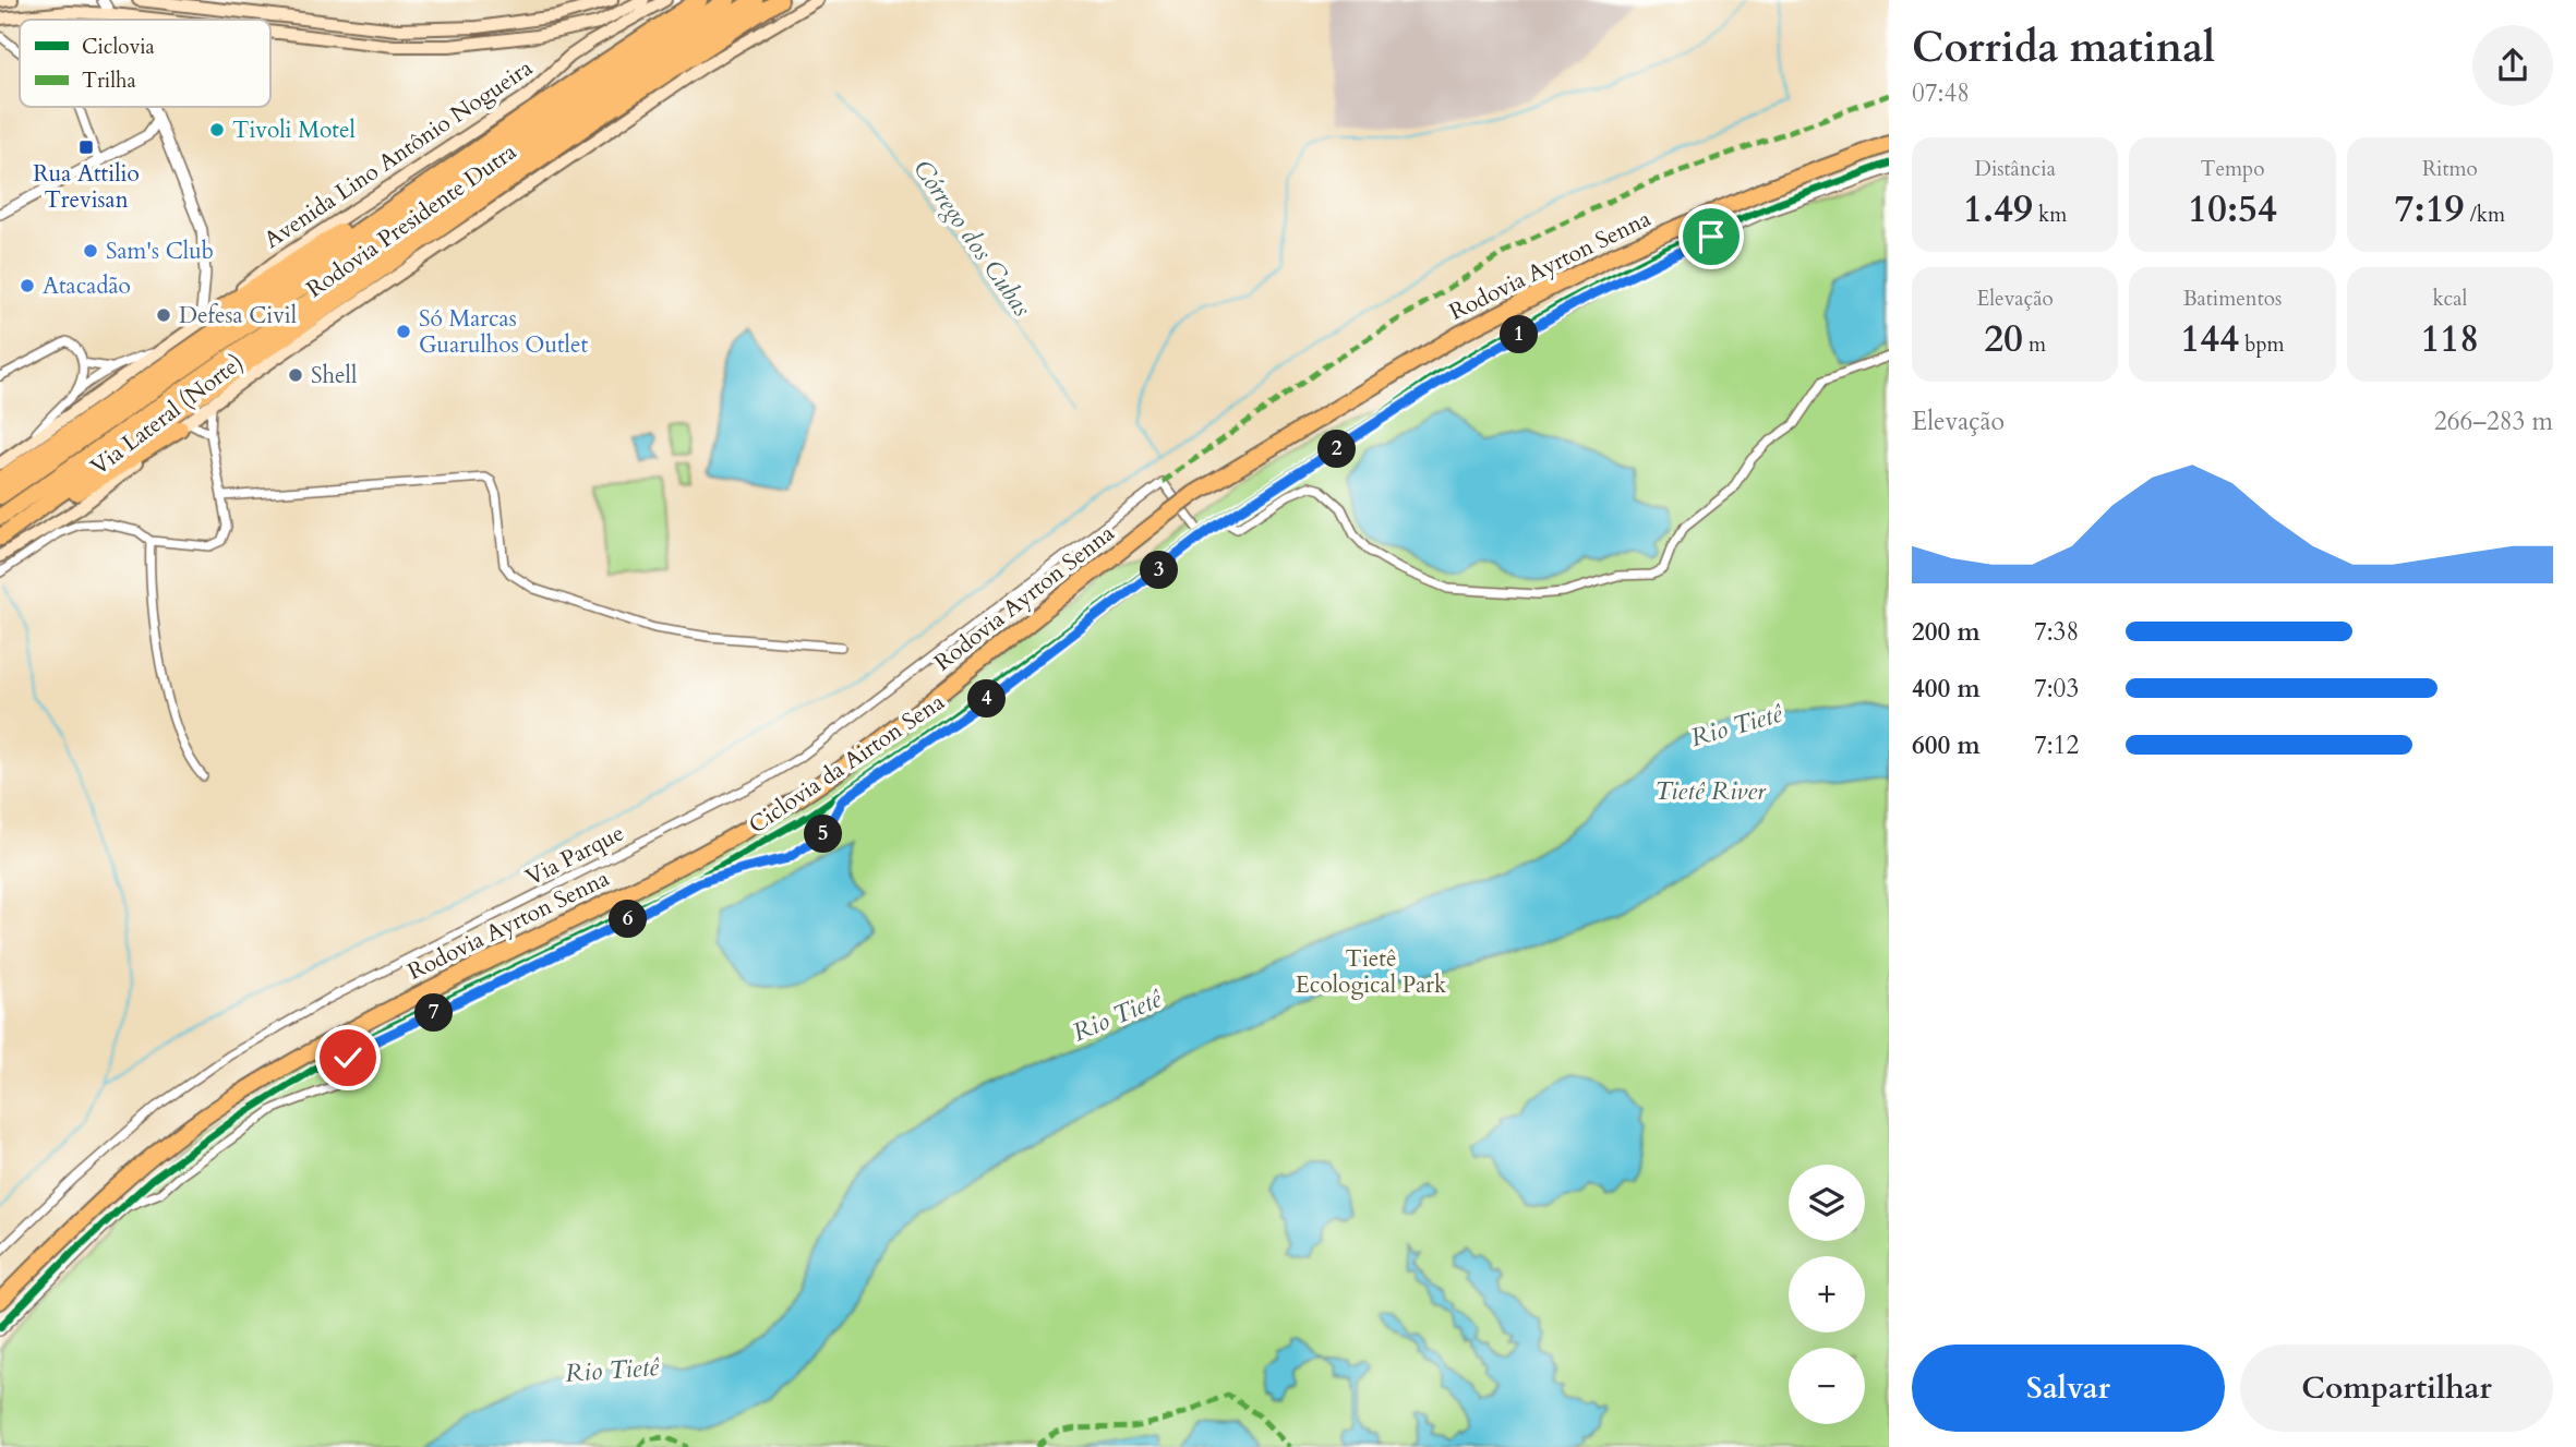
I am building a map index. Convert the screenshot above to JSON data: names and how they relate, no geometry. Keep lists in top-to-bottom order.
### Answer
{
  "streets": {
    "highway": ["Rodovia Presidente Dutra", "Rodovia Ayrton Senna"],
    "main road": ["Avenida Lino Antônio Nogueira", "Via Lateral (Norte)"],
    "street": ["Via Parque"],
    "cycle path": ["Ciclovia da Airton Sena"]
  },
  "water": ["Córrego dos Cubas", "Rio Tietê", "Tietê River"],
  "parks": ["Tietê Ecological Park"],
  "places": {
    "other": [
      "Tivoli Motel",
      "Sam's Club",
      "Atacadão",
      "Defesa Civil",
      "Só Marcas Guarulhos Outlet",
      "Shell"
    ],
    "transit": ["Rua Attilio Trevisan"]
  },
  "legend": ["Ciclovia", "Trilha"],
  "page": {
    "heading": ["Corrida matinal", "07:48"],
    "stats": [
      ["Distância", "1.49 km"],
      ["Tempo", "10:54"],
      ["Ritmo", "7:19 /km"],
      ["Elevação", "20 m"],
      ["Batimentos", "144 bpm"],
      ["kcal", "118"]
    ],
    "pins": [
      "1",
      "2",
      "3",
      "4",
      "5",
      "6",
      "7"
    ],
    "chart": ["Elevação", "266–283 m"],
    "list": [
      {
        "name": "200 m",
        "note": "7:38"
      },
      {
        "name": "400 m",
        "note": "7:03"
      },
      {
        "name": "600 m",
        "note": "7:12"
      }
    ],
    "map_buttons": ["+", "−"],
    "buttons": ["Salvar", "Compartilhar"]
  }
}
